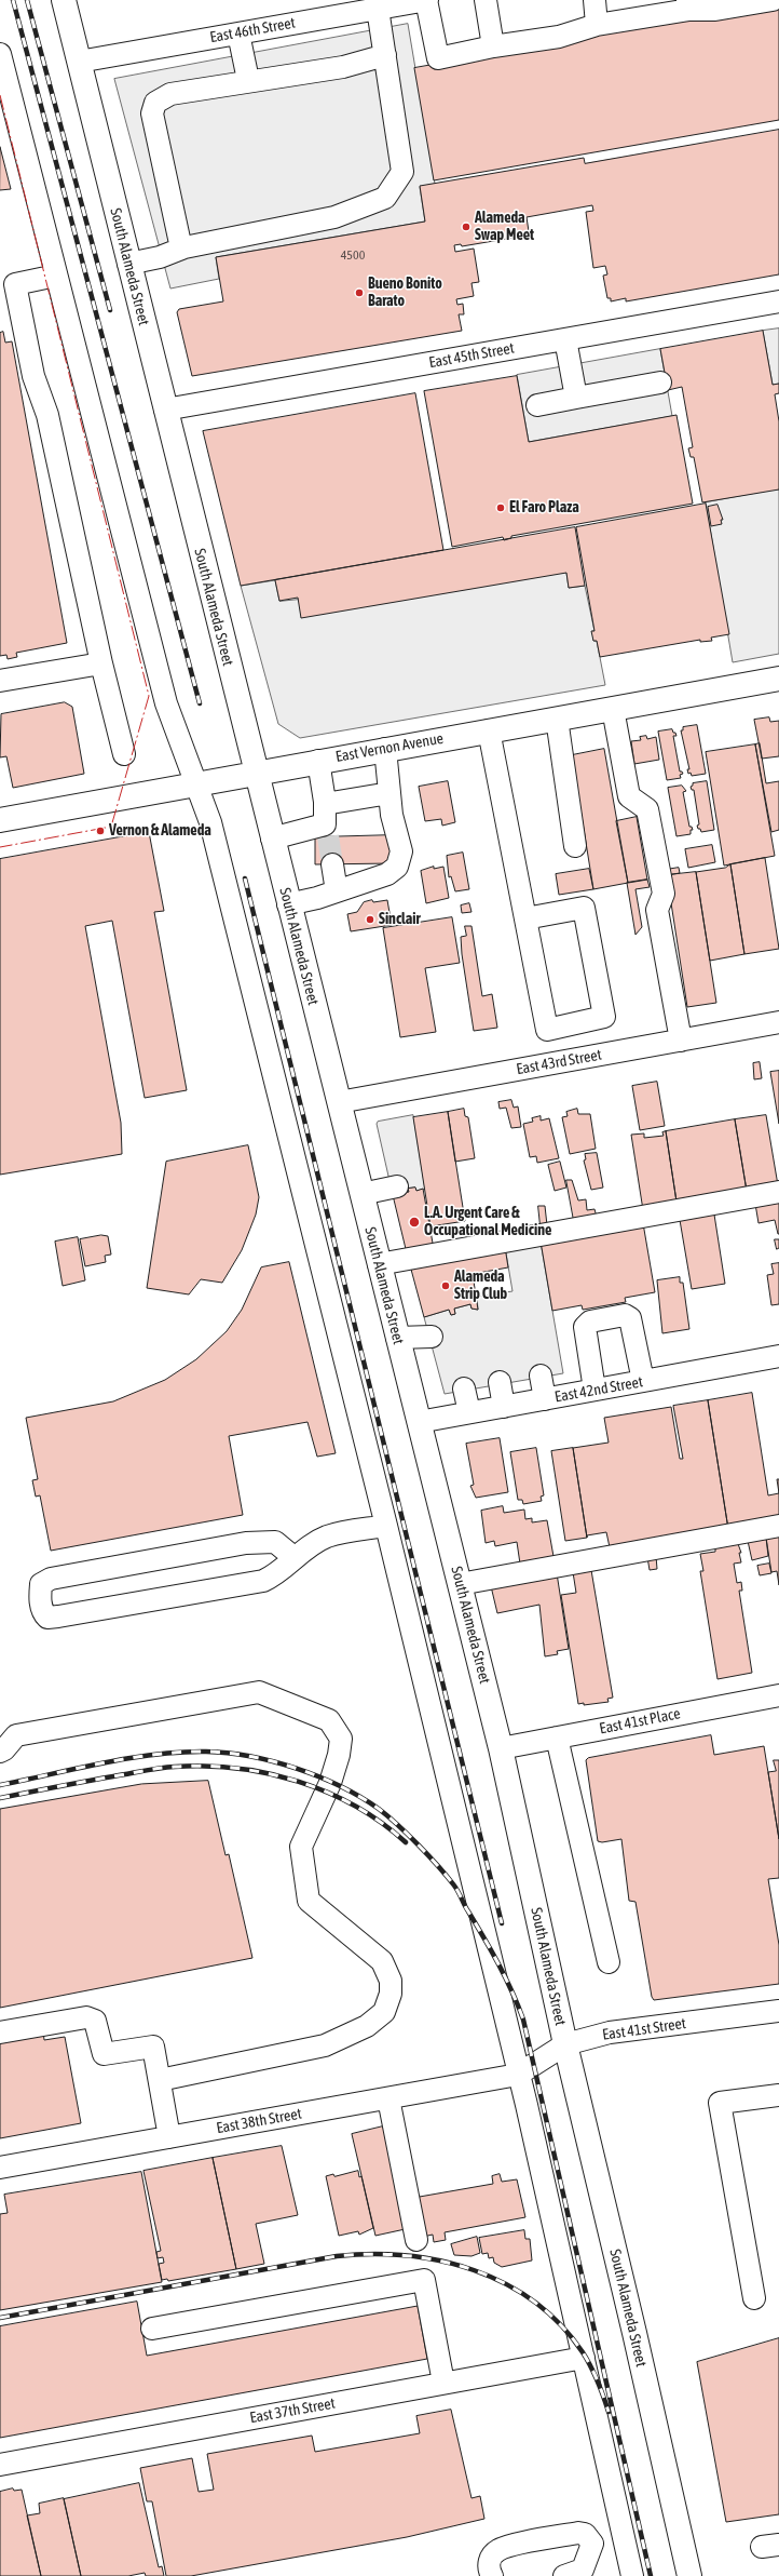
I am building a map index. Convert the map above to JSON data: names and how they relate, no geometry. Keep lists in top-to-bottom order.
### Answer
{
  "streets": {
    "main road": ["South Alameda Street", "East Vernon Avenue"],
    "street": [
      "East 46th Street",
      "East 45th Street",
      "East 43rd Street",
      "East 42nd Street",
      "East 41st Place",
      "East 41st Street",
      "East 38th Street",
      "East 37th Street"
    ]
  },
  "crossings": [
    ["East 46th Street", "South Alameda Street"],
    ["South Alameda Street", "East 45th Street"],
    ["South Alameda Street", "East Vernon Avenue"],
    ["South Alameda Street", "East 43rd Street"],
    ["South Alameda Street", "East 42nd Street"],
    ["South Alameda Street", "East 41st Place"],
    ["South Alameda Street", "East 41st Street"],
    ["East 41st Street", "East 38th Street"]
  ],
  "places": [
    "Alameda Swap Meet",
    "Bueno Bonito Barato",
    "El Faro Plaza",
    "Vernon & Alameda",
    "Sinclair",
    "L.A. Urgent Care & Occupational Medicine",
    "Alameda Strip Club"
  ],
  "house_numbers": ["4500"]
}
